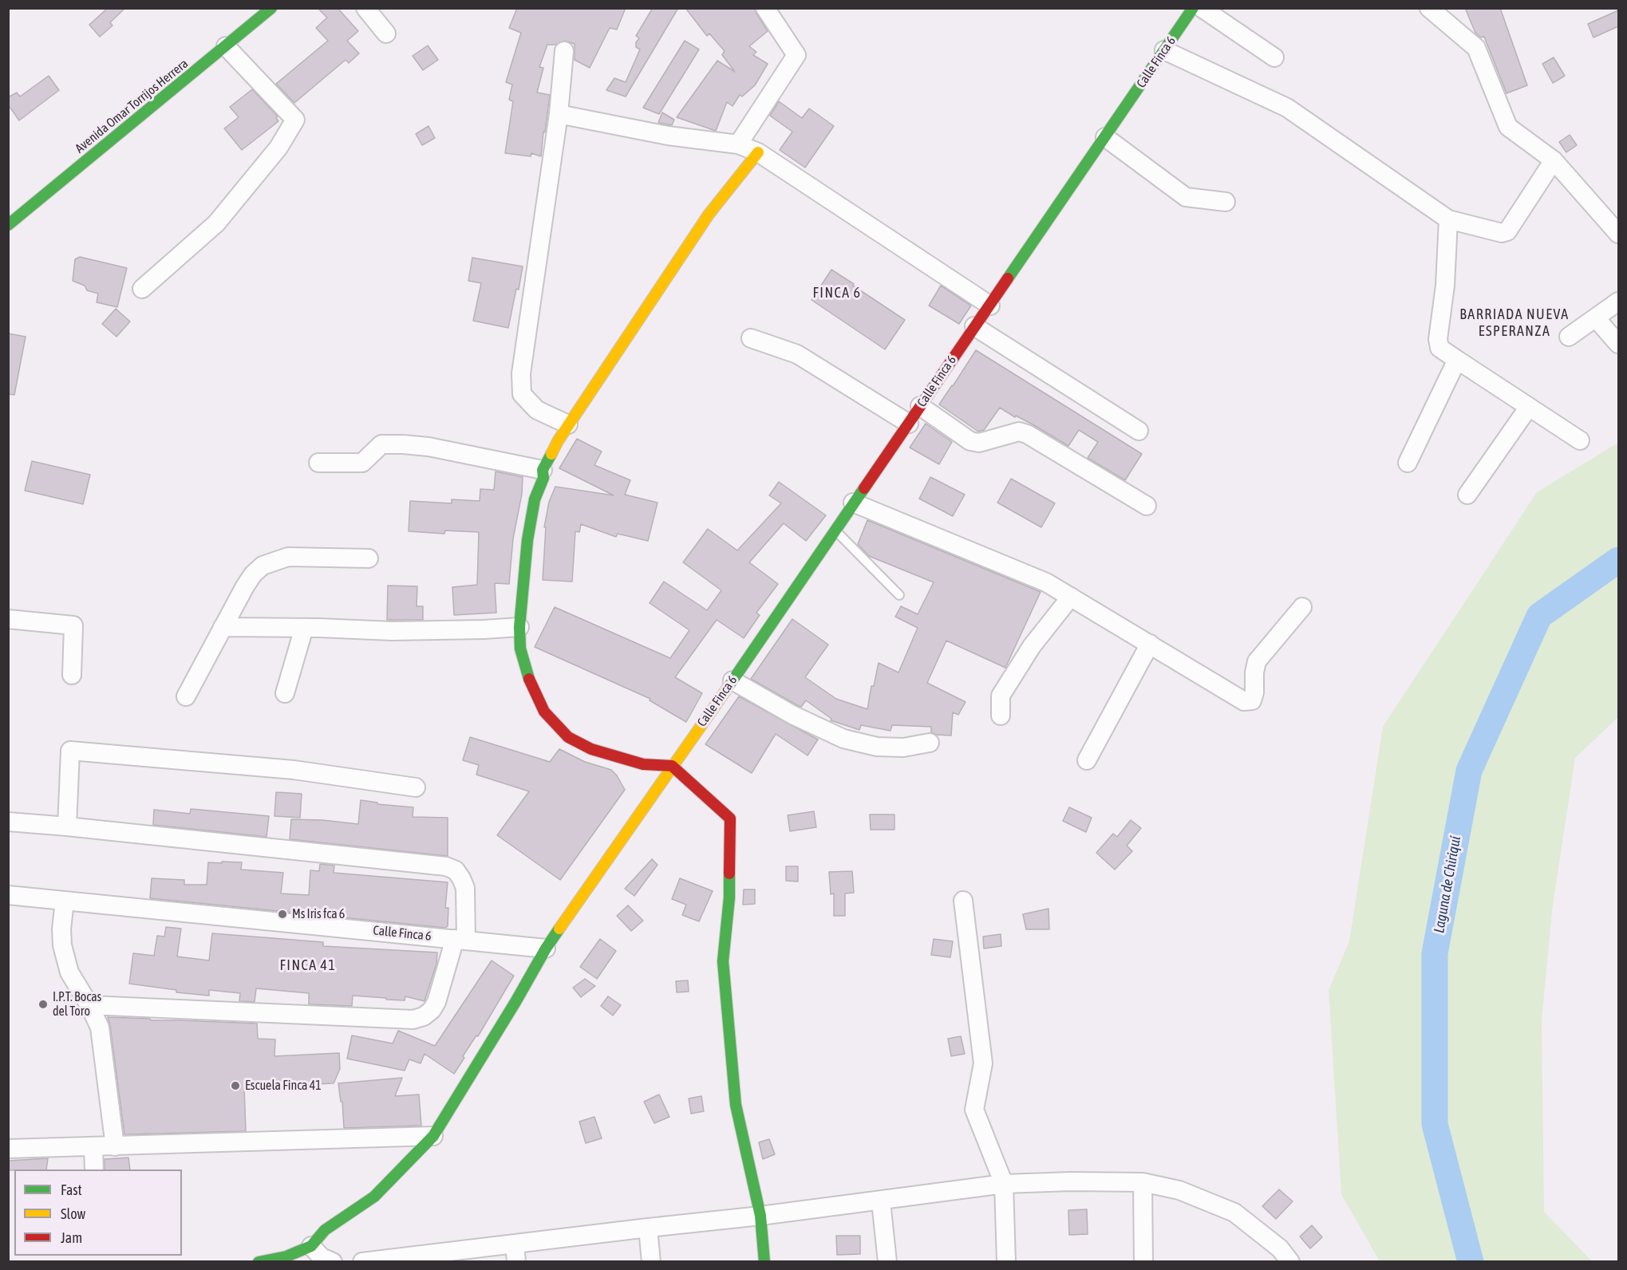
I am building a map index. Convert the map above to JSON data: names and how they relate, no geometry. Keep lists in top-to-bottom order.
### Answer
{
  "streets": {
    "street": ["Calle Finca 6", "Avenida Omar Torrijos Herrera"]
  },
  "districts": ["FINCA 6", "BARRIADA NUEVA ESPERANZA", "FINCA 41"],
  "water": ["Laguna de Chiriquí"],
  "places": ["Ms Iris fca 6", "I.P.T. Bocas del Toro", "Escuela Finca 41"],
  "legend": ["Fast", "Slow", "Jam"]
}
